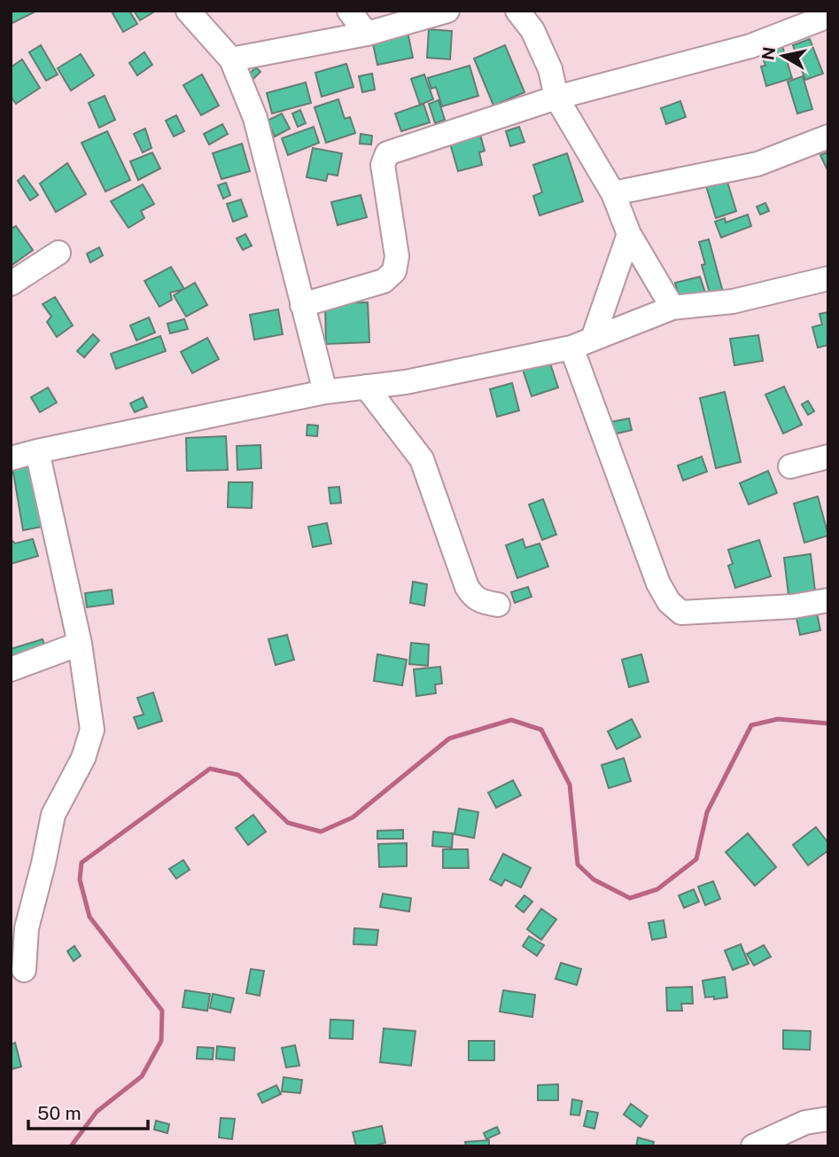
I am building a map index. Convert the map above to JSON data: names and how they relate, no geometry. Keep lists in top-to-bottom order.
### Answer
{
  "scale_bar": "50 m",
  "north": "left"
}
